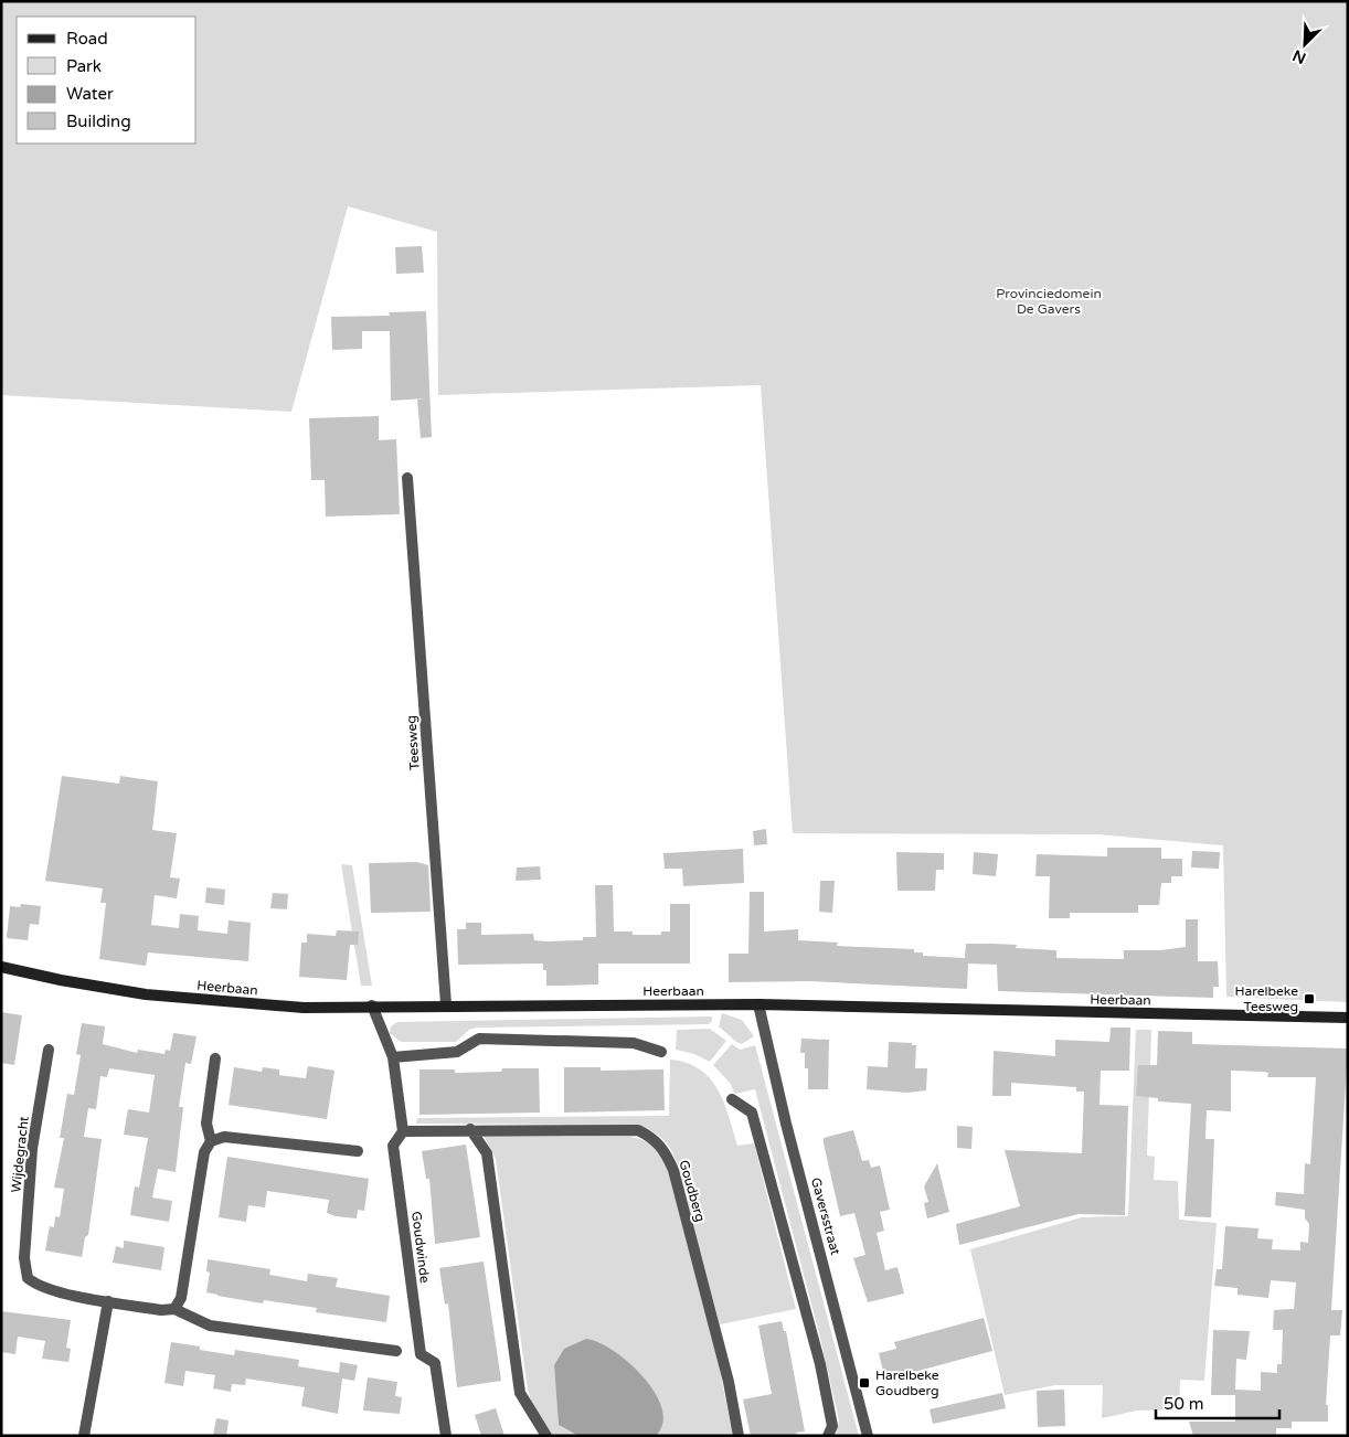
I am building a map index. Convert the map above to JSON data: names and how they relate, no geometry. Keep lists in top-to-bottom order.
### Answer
{
  "streets": {
    "street": [
      "Teesweg",
      "Heerbaan",
      "Wijdegracht",
      "Goudberg",
      "Gaversstraat",
      "Goudwinde"
    ]
  },
  "crossings": [
    ["Teesweg", "Heerbaan"],
    ["Heerbaan", "Gaversstraat"],
    ["Heerbaan", "Goudwinde"],
    ["Goudberg", "Goudwinde"]
  ],
  "parks": ["Provinciedomein De Gavers"],
  "places": {
    "transit": ["Harelbeke Teesweg", "Harelbeke Goudberg"]
  },
  "legend": [
    "Road",
    "Park",
    "Water",
    "Building"
  ],
  "scale_bar": "50 m",
  "north": "bottom left"
}
